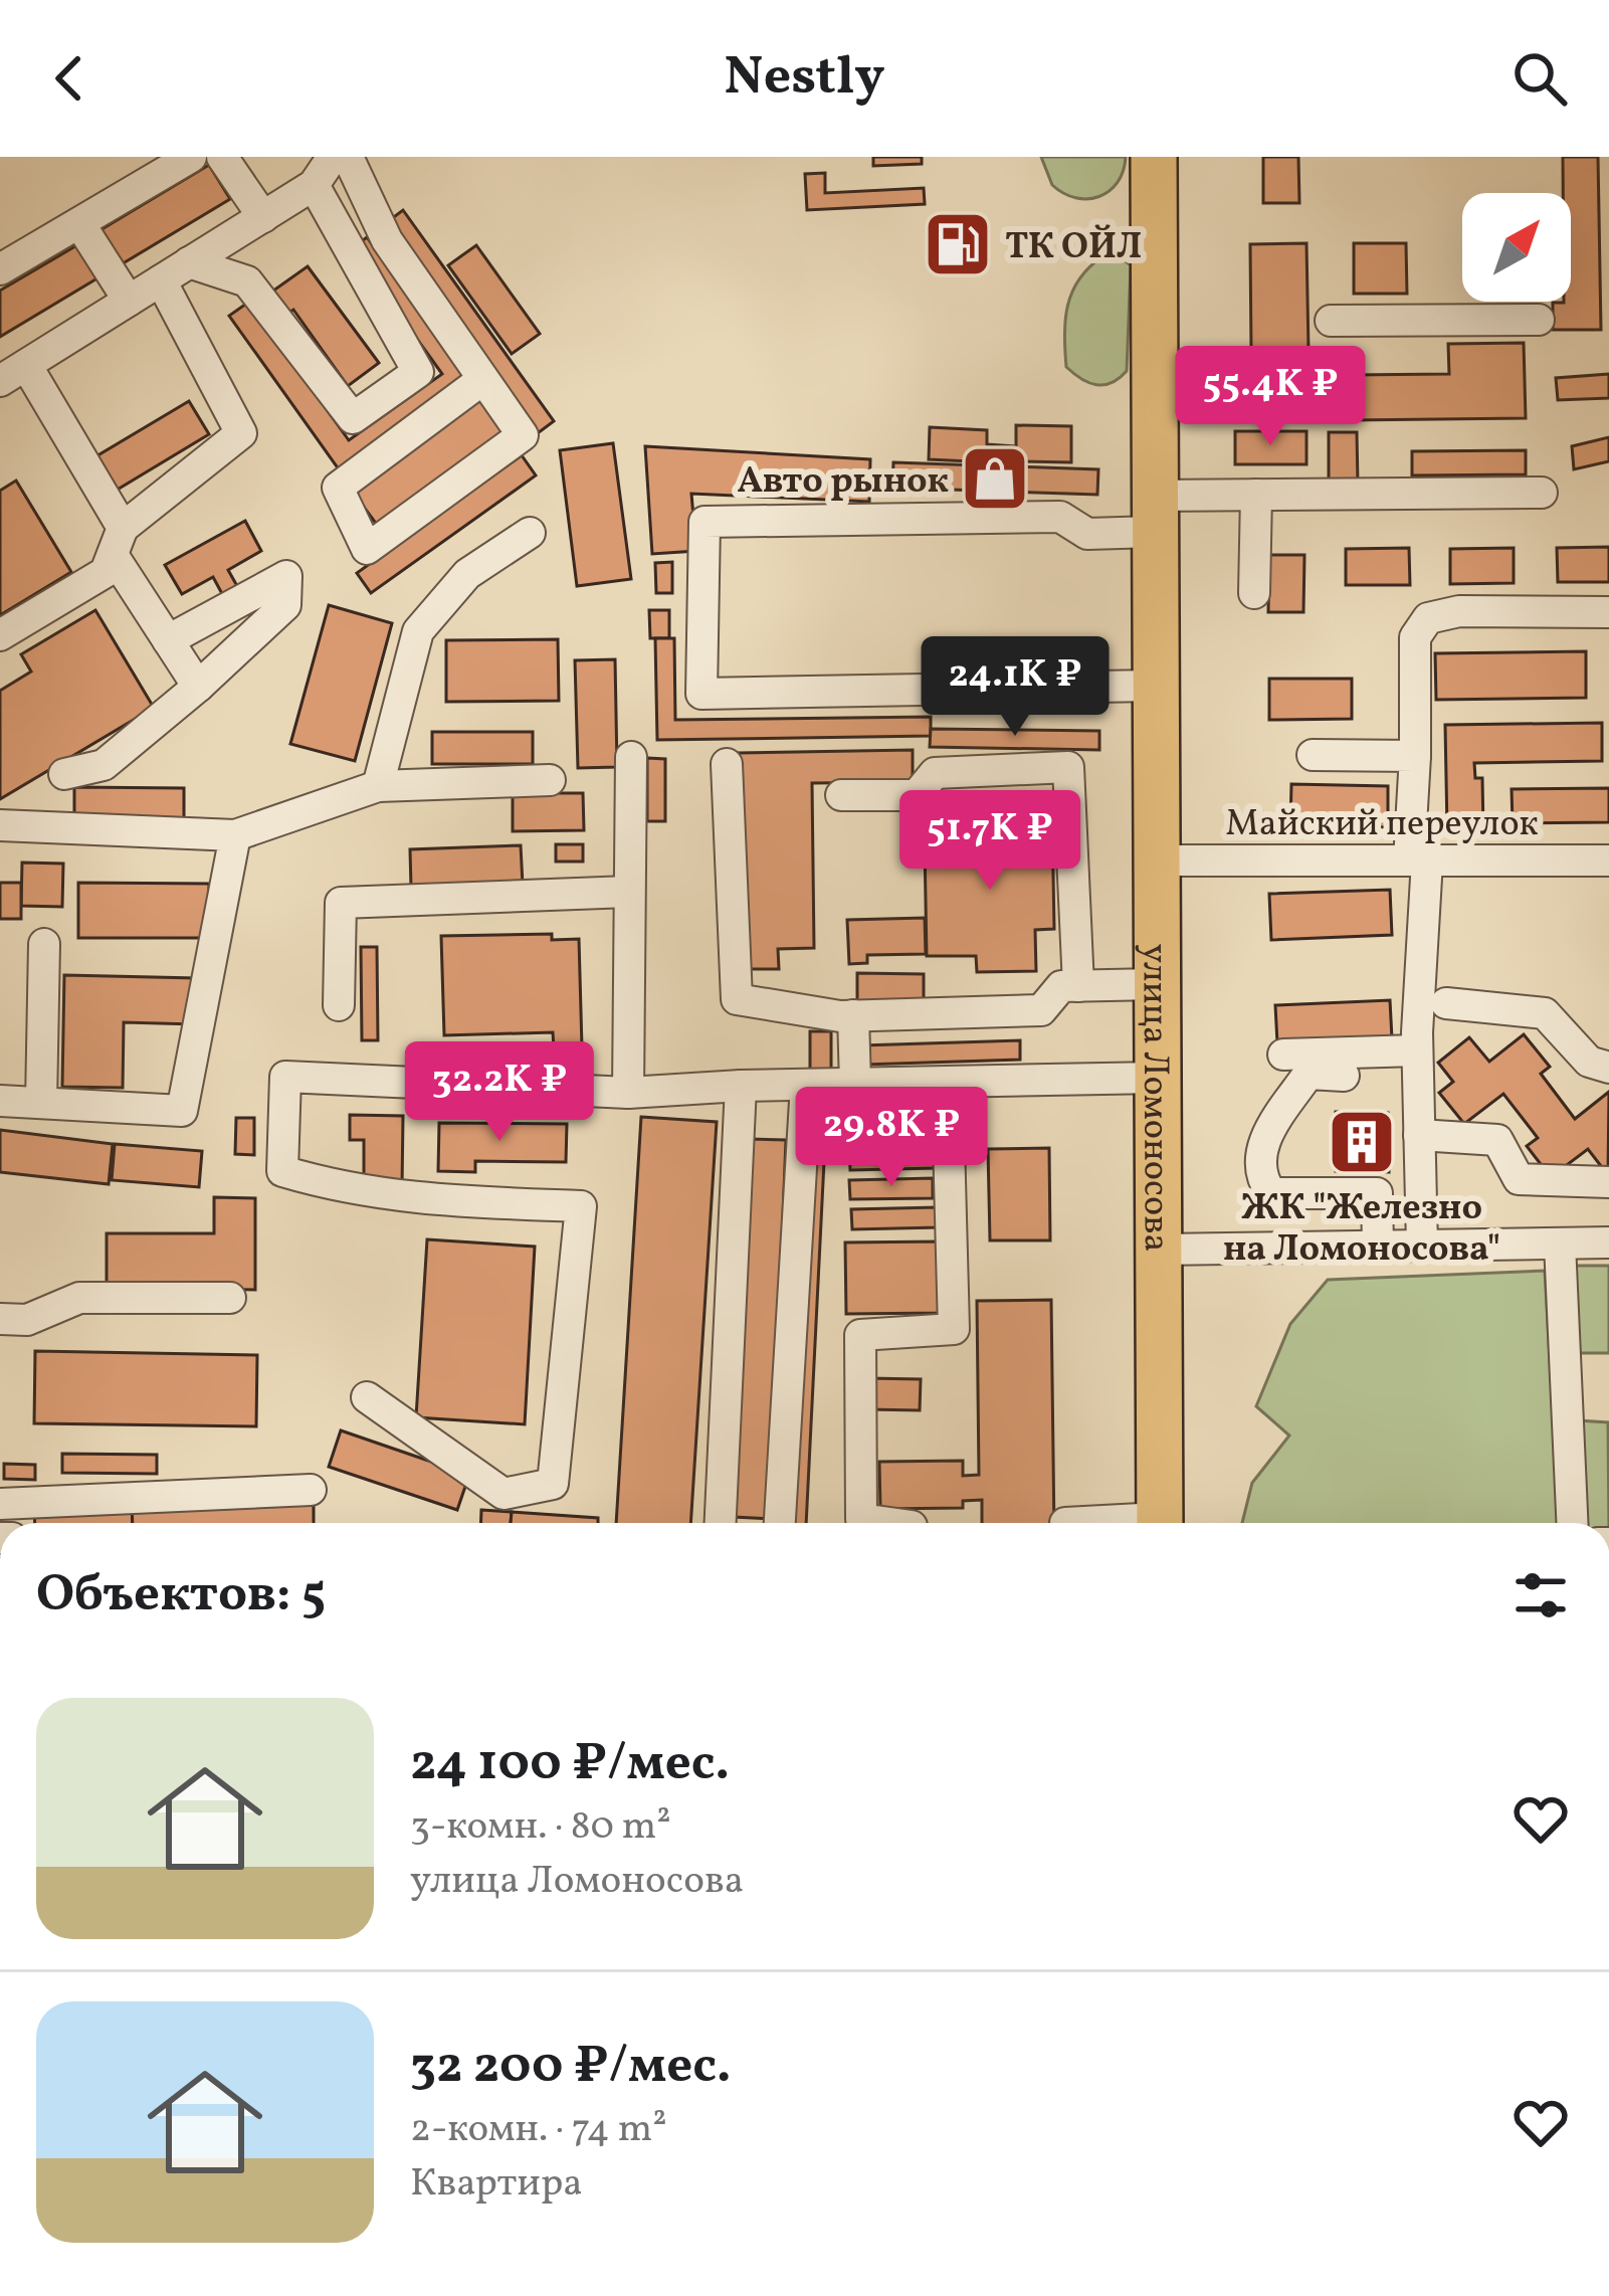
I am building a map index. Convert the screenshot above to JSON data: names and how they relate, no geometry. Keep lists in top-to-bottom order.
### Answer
{
  "streets": {
    "highway": ["улица Ломоносова"],
    "street": ["Майский переулок"]
  },
  "crossings": [
    ["Майский переулок", "улица Ломоносова"]
  ],
  "places": {
    "fuel station": ["ТК ОЙЛ"],
    "shop": ["Авто рынок"],
    "building": ["ЖК \"Железно на Ломоносова\""]
  },
  "north": "top right",
  "page": {
    "header": "Nestly",
    "price": [
      "55.4K ₽",
      "24.1K ₽",
      "51.7K ₽",
      "32.2K ₽",
      "29.8K ₽"
    ],
    "heading": "Объектов: 5",
    "list": [
      {
        "name": "24 100 ₽/мес.",
        "note": "3-комн. · 80 m² · улица Ломоносова"
      },
      {
        "name": "32 200 ₽/мес.",
        "note": "2-комн. · 74 m² · Квартира"
      }
    ]
  }
}
